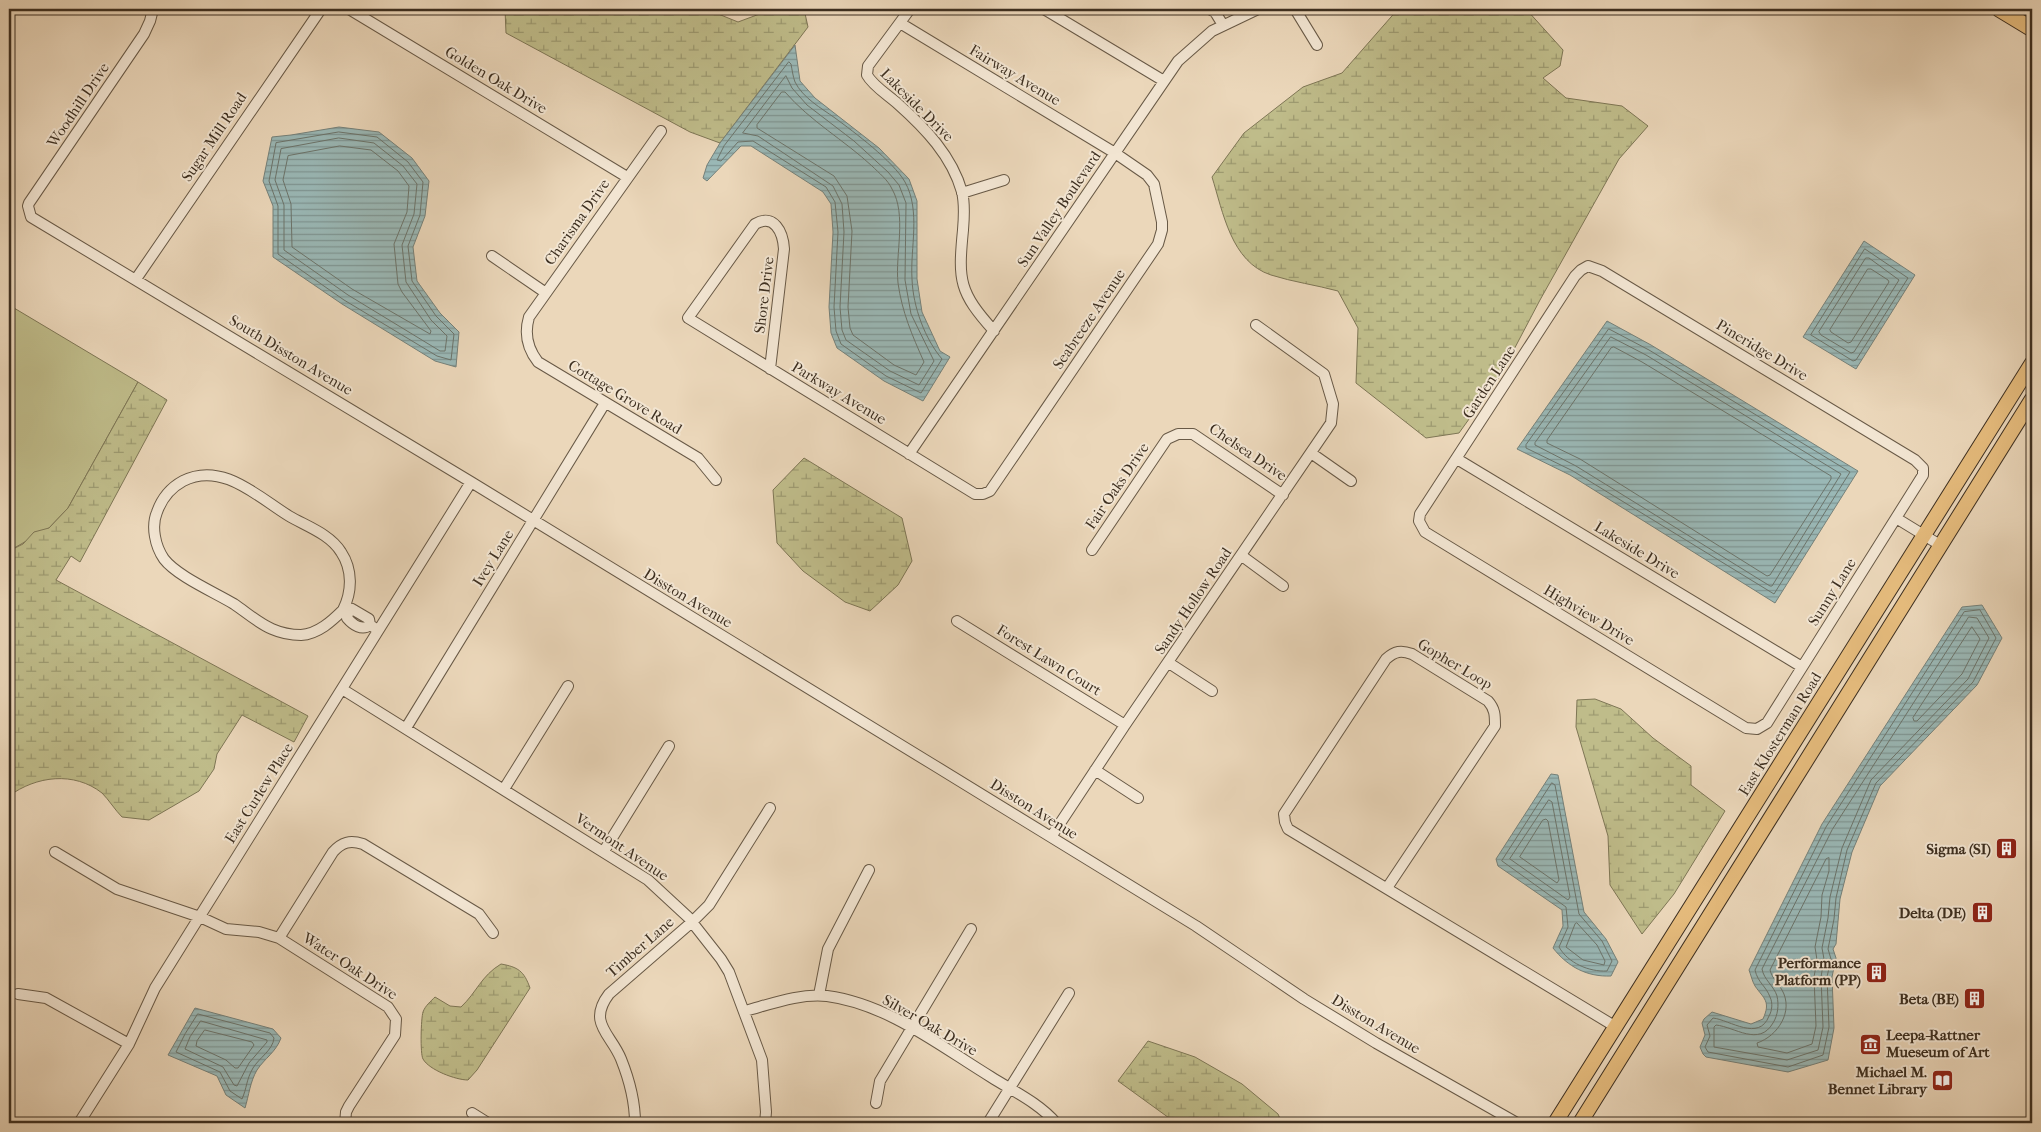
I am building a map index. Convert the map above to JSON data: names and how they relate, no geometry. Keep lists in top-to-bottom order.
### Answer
{
  "streets": {
    "main road": ["East Klosterman Road"],
    "street": [
      "Fairway Avenue",
      "Golden Oak Drive",
      "Woodhill Drive",
      "Lakeside Drive",
      "Sugar Mill Road",
      "Sun Valley Boulevard",
      "Charisma Drive",
      "Shore Drive",
      "Seabreeze Avenue",
      "Pineridge Drive",
      "South Disston Avenue",
      "Garden Lane",
      "Parkway Avenue",
      "Cottage Grove Road",
      "Chelsea Drive",
      "Fair Oaks Drive",
      "Ivey Lane",
      "Sunny Lane",
      "Disston Avenue",
      "Sandy Hollow Road",
      "Highview Drive",
      "Forest Lawn Court",
      "Gopher Loop",
      "East Curlew Place",
      "Vermont Avenue",
      "Timber Lane",
      "Water Oak Drive",
      "Silver Oak Drive"
    ]
  },
  "crossings": [
    ["Fairway Avenue", "Lakeside Drive"],
    ["Fairway Avenue", "Sun Valley Boulevard"],
    ["Fairway Avenue", "Seabreeze Avenue"],
    ["Golden Oak Drive", "Charisma Drive"],
    ["Woodhill Drive", "South Disston Avenue"],
    ["Lakeside Drive", "Sun Valley Boulevard"],
    ["Lakeside Drive", "Garden Lane"],
    ["Lakeside Drive", "Sunny Lane"],
    ["Sugar Mill Road", "South Disston Avenue"],
    ["Sun Valley Boulevard", "Seabreeze Avenue"],
    ["Sun Valley Boulevard", "Parkway Avenue"],
    ["Charisma Drive", "Cottage Grove Road"],
    ["Shore Drive", "Parkway Avenue"],
    ["Seabreeze Avenue", "Parkway Avenue"],
    ["Pineridge Drive", "Garden Lane"],
    ["Pineridge Drive", "Sunny Lane"],
    ["South Disston Avenue", "Ivey Lane"],
    ["South Disston Avenue", "Disston Avenue"],
    ["South Disston Avenue", "East Curlew Place"],
    ["Garden Lane", "Highview Drive"],
    ["Cottage Grove Road", "Ivey Lane"],
    ["Chelsea Drive", "Fair Oaks Drive"],
    ["Chelsea Drive", "Sandy Hollow Road"],
    ["Ivey Lane", "Disston Avenue"],
    ["Ivey Lane", "Vermont Avenue"],
    ["Sunny Lane", "Highview Drive"],
    ["Disston Avenue", "Sandy Hollow Road"],
    ["Sandy Hollow Road", "Forest Lawn Court"],
    ["Gopher Loop", "East Klosterman Road"],
    ["East Curlew Place", "Vermont Avenue"],
    ["East Curlew Place", "Water Oak Drive"],
    ["Vermont Avenue", "Timber Lane"],
    ["Vermont Avenue", "Silver Oak Drive"]
  ],
  "places": {
    "building": [
      "Sigma (SI)",
      "Delta (DE)",
      "Performance Platform (PP)",
      "Beta (BE)"
    ],
    "museum": ["Leepa-Rattner Mueseum of Art"],
    "library": ["Michael M. Bennet Library"]
  }
}
